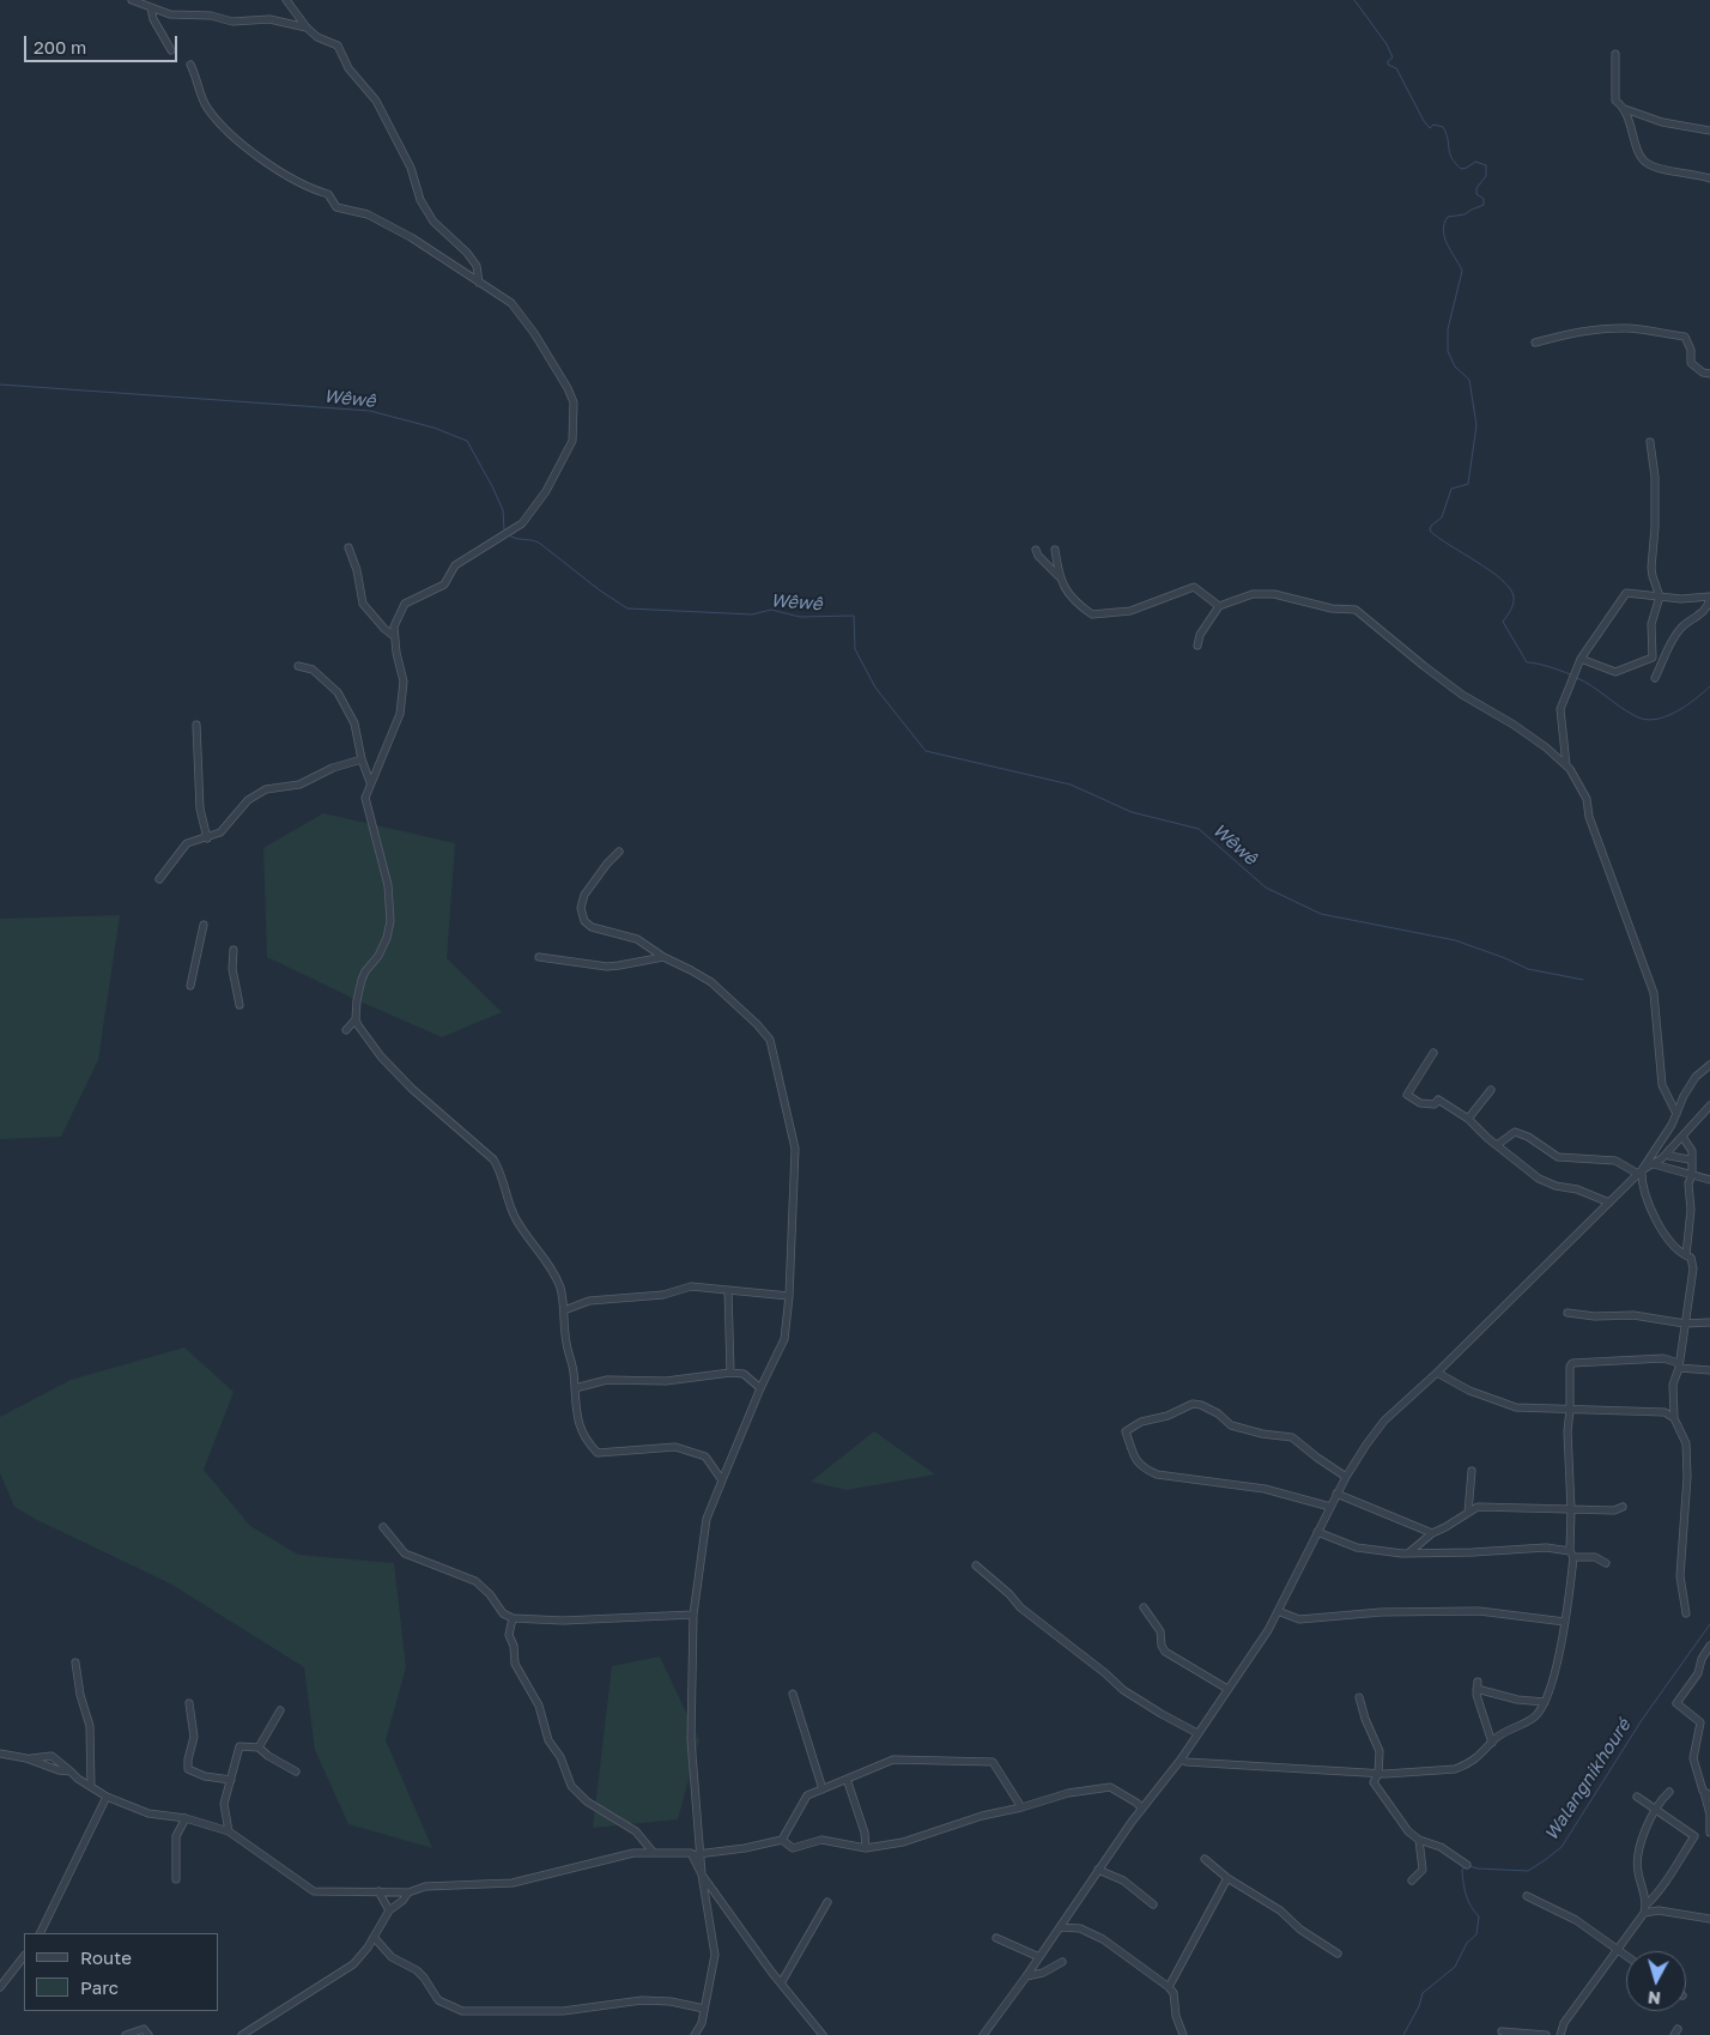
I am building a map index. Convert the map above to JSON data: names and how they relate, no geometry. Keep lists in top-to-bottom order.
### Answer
{
  "water": ["Wêwê", "Walangnikhouré"],
  "legend": ["Route", "Parc"],
  "scale_bar": "200 m",
  "north": "bottom"
}
